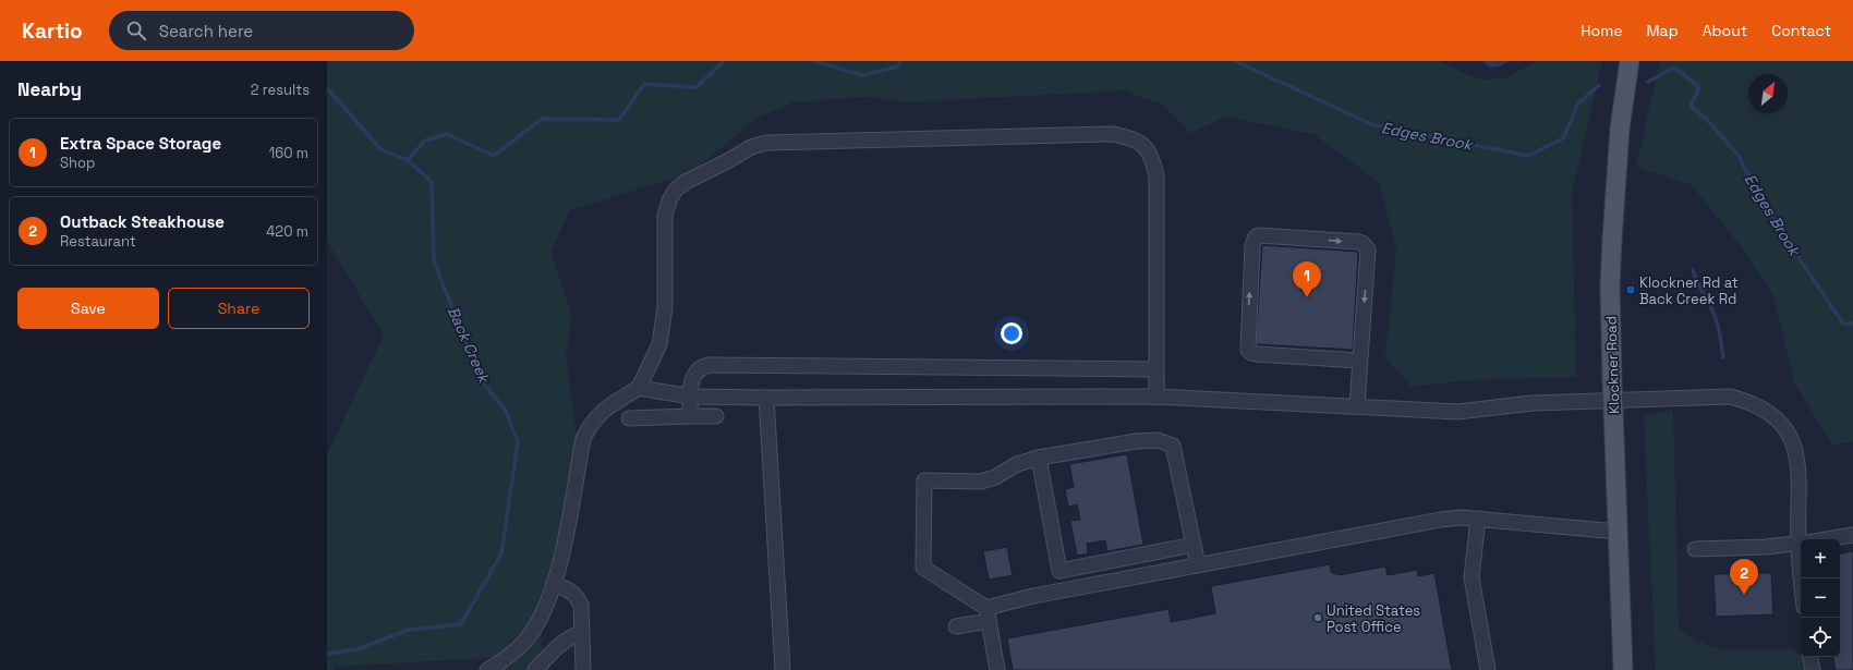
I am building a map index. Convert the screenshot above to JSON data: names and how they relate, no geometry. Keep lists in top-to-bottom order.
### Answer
{
  "streets": {
    "main road": ["Klockner Road"]
  },
  "water": ["Edges Brook", "Back Creek"],
  "places": {
    "transit": ["Klockner Rd at Back Creek Rd"],
    "other": ["United States Post Office"]
  },
  "north": "top right",
  "page": {
    "header": "Kartio",
    "search": "Search here",
    "nav": [
      "Home",
      "Map",
      "About",
      "Contact"
    ],
    "heading": ["Nearby", "2 results"],
    "list": [
      {
        "mark": "1",
        "name": "Extra Space Storage",
        "note": "Shop",
        "value": "160 m"
      },
      {
        "mark": "2",
        "name": "Outback Steakhouse",
        "note": "Restaurant",
        "value": "420 m"
      }
    ],
    "pins": ["1", "2"],
    "buttons": ["Save", "Share"],
    "map_buttons": ["+", "−"]
  }
}
